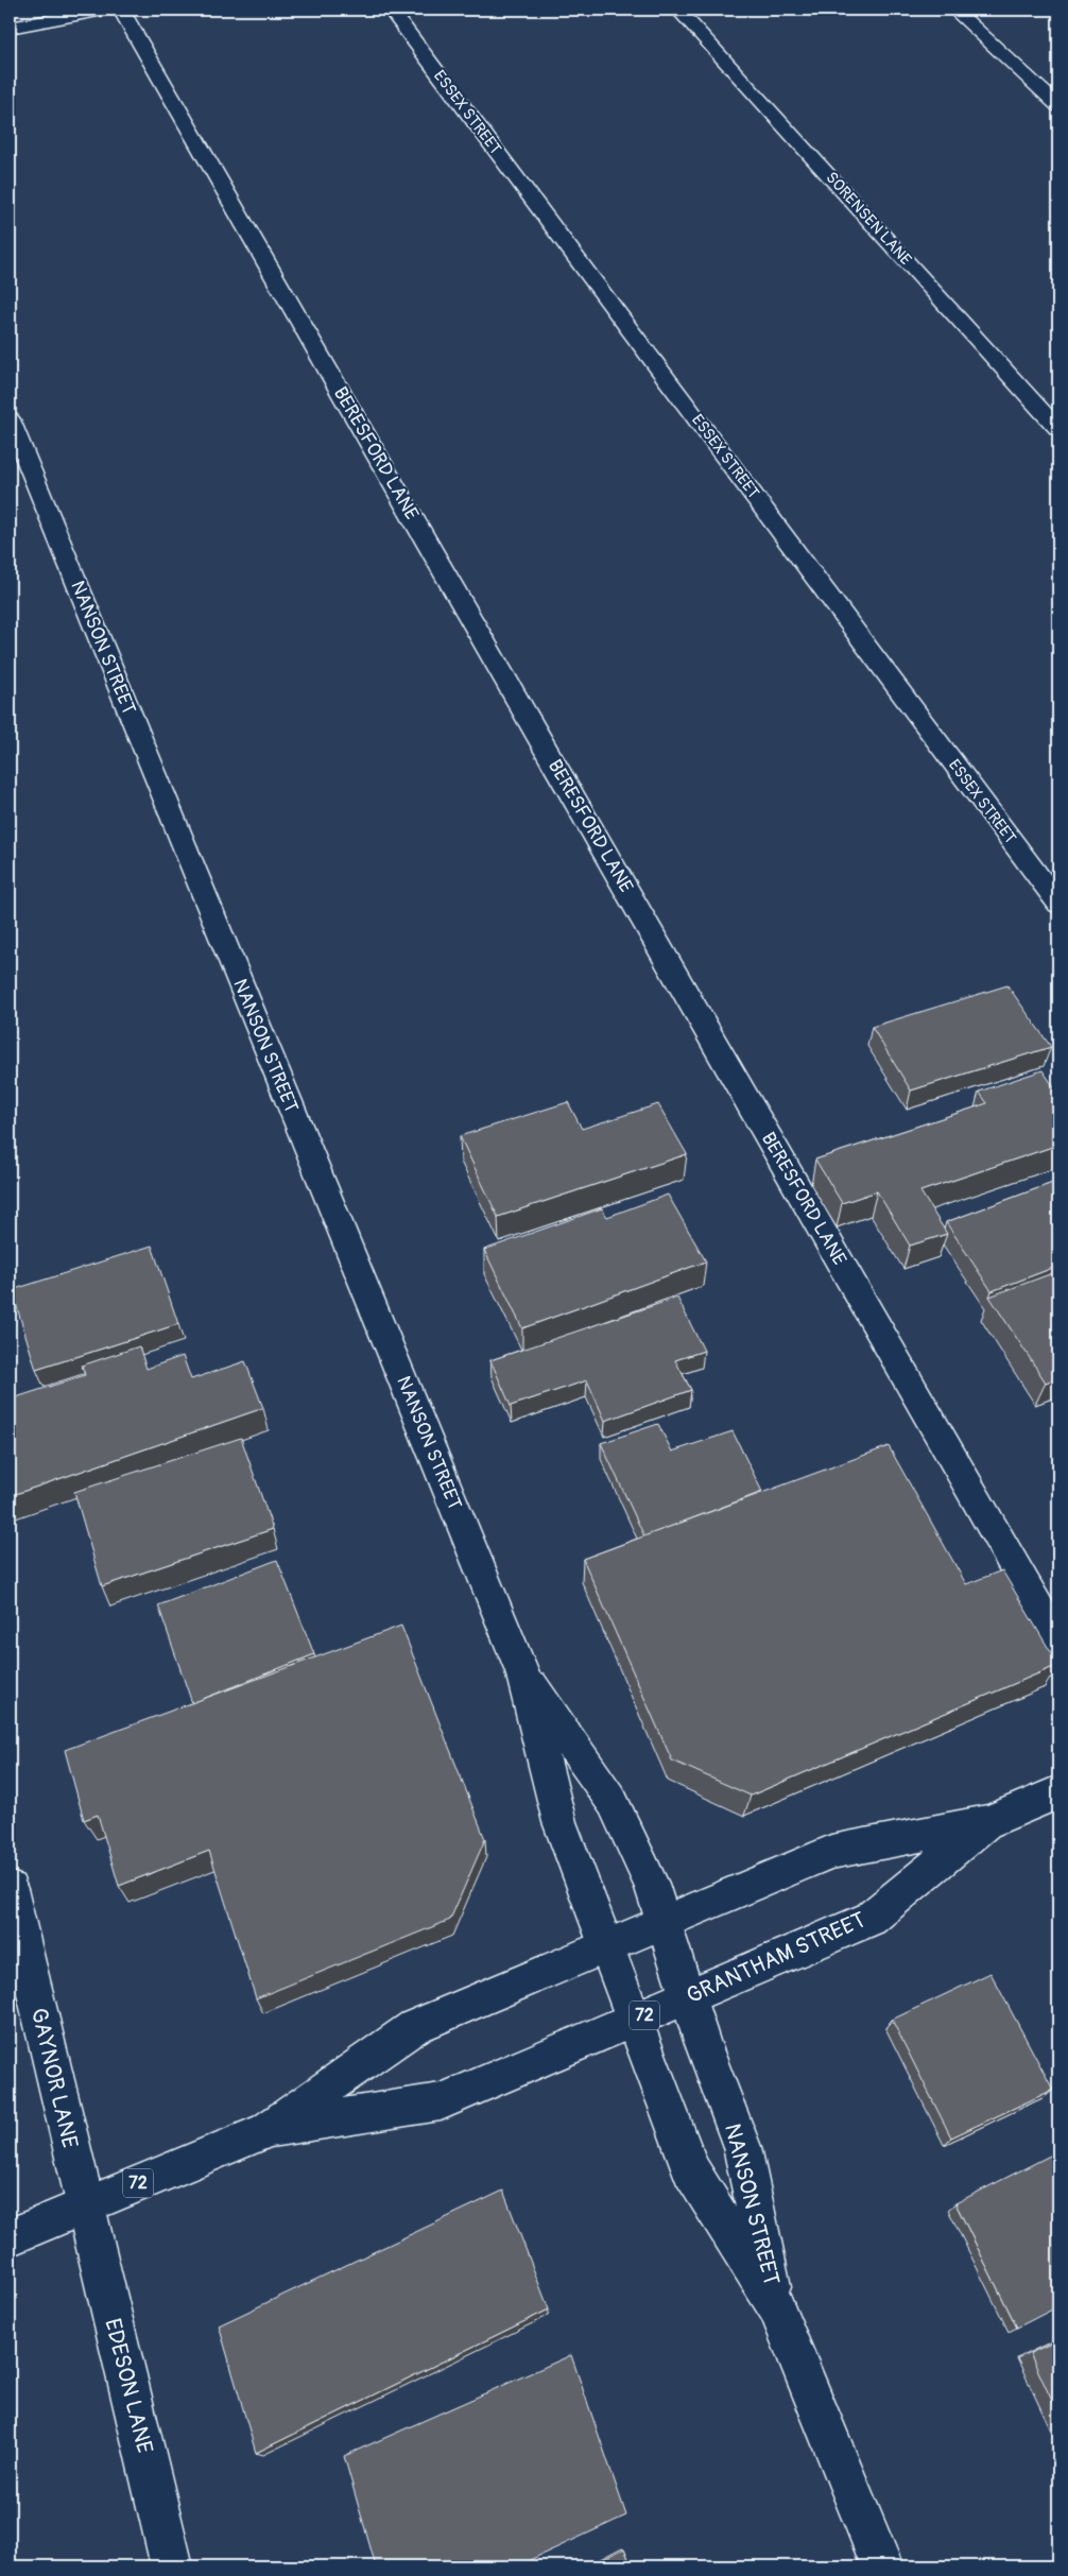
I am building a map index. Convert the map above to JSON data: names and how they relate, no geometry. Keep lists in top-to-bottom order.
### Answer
{
  "streets": {
    "street": [
      "ESSEX STREET",
      "SORENSEN LANE",
      "BERESFORD LANE",
      "NANSON STREET",
      "GRANTHAM STREET",
      "72",
      "GAYNOR LANE",
      "EDESON LANE"
    ]
  },
  "crossings": [
    ["NANSON STREET", "GRANTHAM STREET"],
    ["GRANTHAM STREET", "GAYNOR LANE"],
    ["GRANTHAM STREET", "EDESON LANE"],
    ["GAYNOR LANE", "EDESON LANE"]
  ]
}
